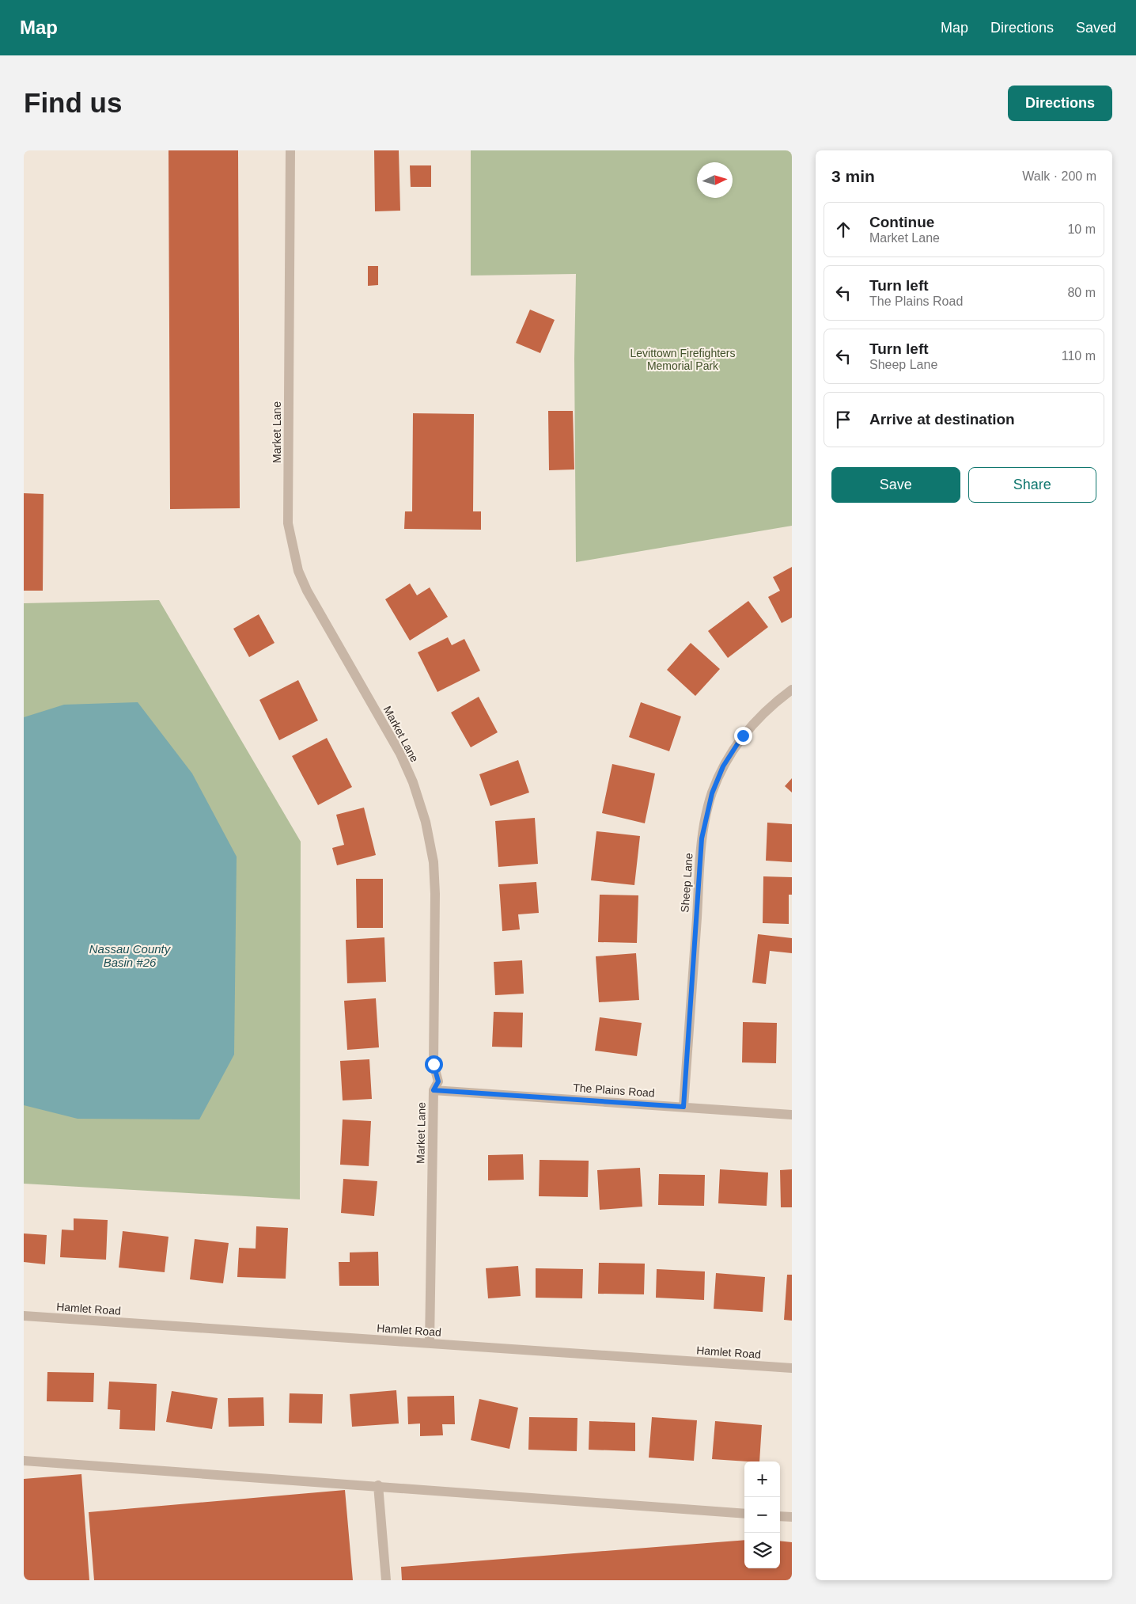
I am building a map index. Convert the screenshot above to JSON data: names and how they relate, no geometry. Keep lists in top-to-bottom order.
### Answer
{
  "streets": {
    "street": [
      "Market Lane",
      "Sheep Lane",
      "The Plains Road",
      "Hamlet Road"
    ]
  },
  "crossings": [
    ["Market Lane", "The Plains Road"],
    ["Market Lane", "Hamlet Road"],
    ["Sheep Lane", "The Plains Road"]
  ],
  "water": ["Nassau County Basin #26"],
  "parks": ["Levittown Firefighters Memorial Park"],
  "north": "right",
  "page": {
    "header": "Map",
    "nav": ["Map", "Directions", "Saved"],
    "buttons": [
      "Directions",
      ["Save", "Share"]
    ],
    "title": "Find us",
    "heading": ["3 min", "Walk · 200 m"],
    "list": [
      ["Continue", "Market Lane", "10 m"],
      ["Turn left", "The Plains Road", "80 m"],
      ["Turn left", "Sheep Lane", "110 m"],
      "Arrive at destination"
    ],
    "map_buttons": ["+", "−"]
  }
}
